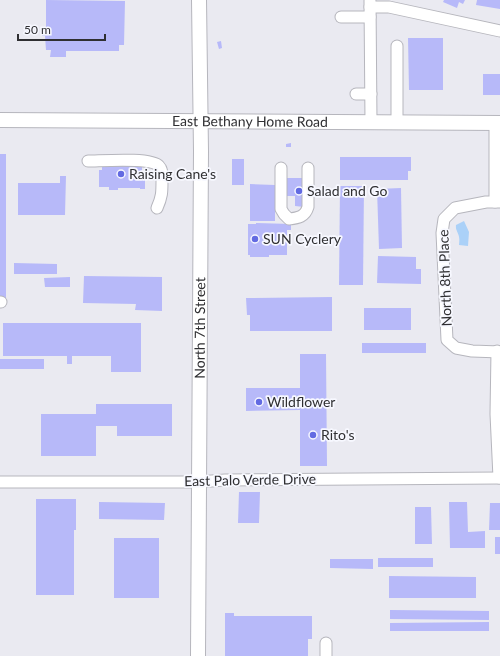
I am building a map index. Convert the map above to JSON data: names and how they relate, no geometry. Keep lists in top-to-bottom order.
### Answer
{
  "streets": {
    "main road": ["East Bethany Home Road", "North 7th Street"],
    "street": ["North 8th Place", "East Palo Verde Drive"]
  },
  "crossings": [
    ["East Bethany Home Road", "North 8th Place"],
    ["East Bethany Home Road", "North 7th Street"],
    ["North 8th Place", "East Palo Verde Drive"],
    ["North 7th Street", "East Palo Verde Drive"]
  ],
  "places": [
    "Raising Cane's",
    "Salad and Go",
    "SUN Cyclery",
    "Wildflower",
    "Rito's"
  ],
  "scale_bar": "50 m"
}
